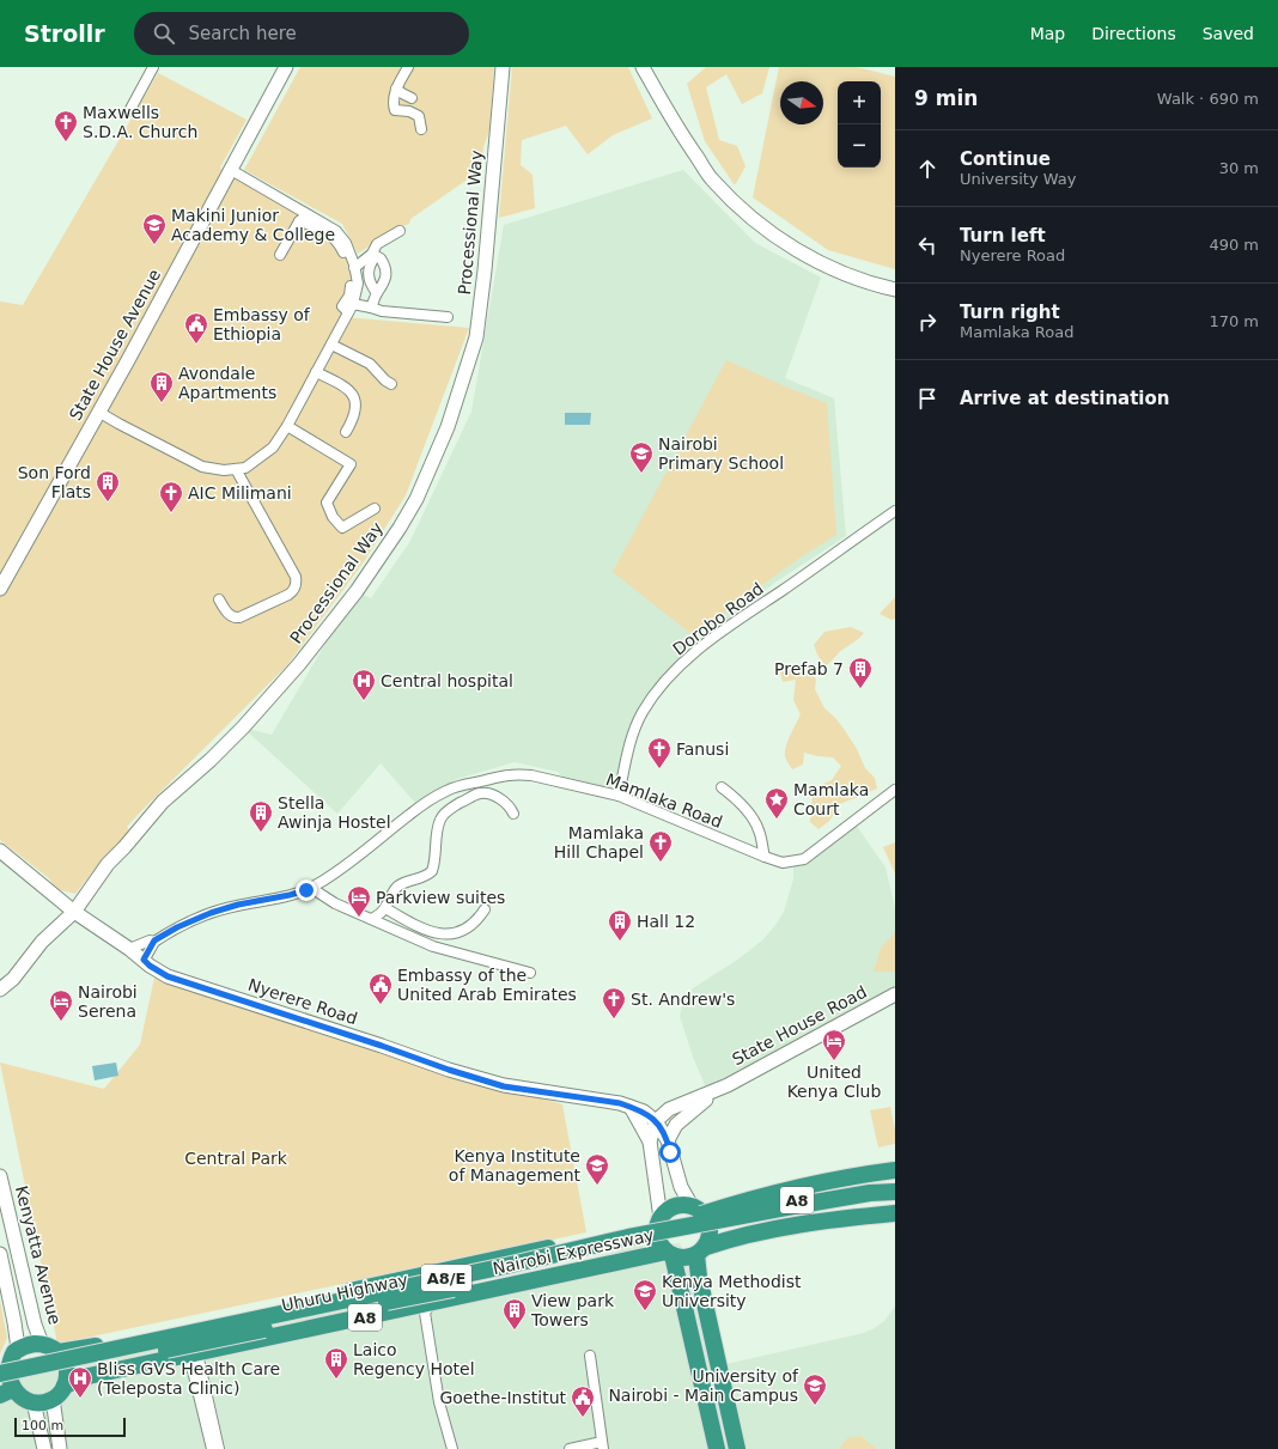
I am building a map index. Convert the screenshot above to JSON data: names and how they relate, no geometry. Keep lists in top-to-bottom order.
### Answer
{
  "streets": {
    "highway": [
      "A8",
      "Nairobi Expressway",
      "A8/E",
      "Uhuru Highway"
    ],
    "street": [
      "Processional Way",
      "State House Avenue",
      "Dorobo Road",
      "Mamlaka Road",
      "Nyerere Road",
      "State House Road",
      "Kenyatta Avenue"
    ]
  },
  "crossings": [
    ["Processional Way", "Nyerere Road"],
    ["Dorobo Road", "Mamlaka Road"],
    ["Mamlaka Road", "Nyerere Road"],
    ["Nyerere Road", "State House Road"],
    ["Nyerere Road", "A8"],
    ["Nyerere Road", "Uhuru Highway"],
    ["A8", "Nairobi Expressway"],
    ["A8", "Kenyatta Avenue"],
    ["A8", "Uhuru Highway"],
    ["Nairobi Expressway", "Kenyatta Avenue"],
    ["Nairobi Expressway", "Uhuru Highway"],
    ["Kenyatta Avenue", "Uhuru Highway"]
  ],
  "parks": ["Central Park"],
  "places": {
    "church": [
      "Maxwells S.D.A. Church",
      "AIC Milimani",
      "Fanusi",
      "Mamlaka Hill Chapel",
      "St. Andrew's"
    ],
    "school or university": [
      "Makini Junior Academy & College",
      "Nairobi Primary School",
      "Kenya Institute of Management",
      "Kenya Methodist University",
      "University of Nairobi - Main Campus"
    ],
    "public building": ["Embassy of Ethiopia", "Embassy of the United Arab Emirates", "Goethe-Institut"],
    "building": [
      "Avondale Apartments",
      "Son Ford Flats",
      "Prefab 7",
      "Stella Awinja Hostel",
      "Hall 12",
      "View park Towers",
      "Laico Regency Hotel"
    ],
    "hospital": ["Central hospital", "Bliss GVS Health Care (Teleposta Clinic)"],
    "place": ["Mamlaka Court"],
    "hotel": ["Parkview suites", "Nairobi Serena", "United Kenya Club"]
  },
  "scale_bar": "100 m",
  "north": "right",
  "page": {
    "header": "Strollr",
    "search": "Search here",
    "nav": ["Map", "Directions", "Saved"],
    "heading": ["9 min", "Walk · 690 m"],
    "map_buttons": ["+", "−"],
    "list": [
      ["Continue", "University Way", "30 m"],
      ["Turn left", "Nyerere Road", "490 m"],
      ["Turn right", "Mamlaka Road", "170 m"],
      "Arrive at destination"
    ],
    "scale": "100 m"
  }
}
